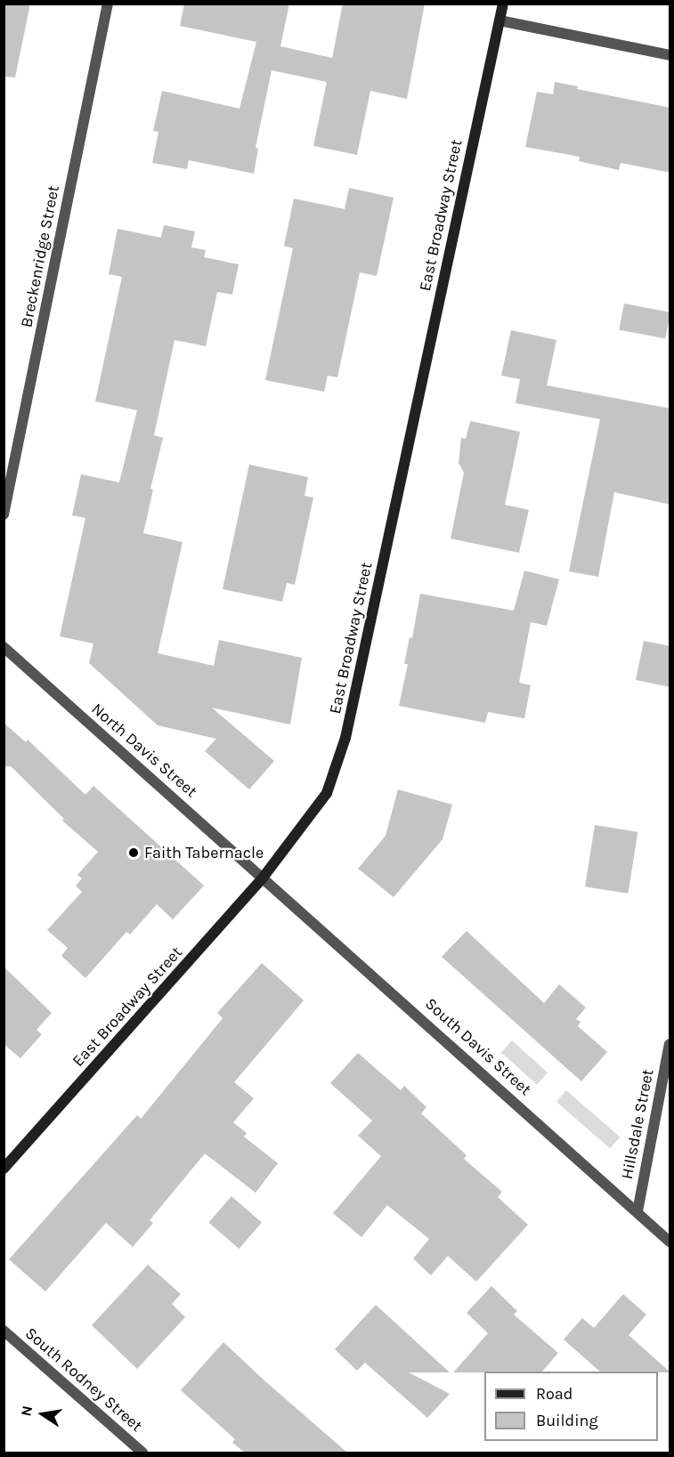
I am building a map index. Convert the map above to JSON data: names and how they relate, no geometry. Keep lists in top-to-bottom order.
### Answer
{
  "streets": {
    "street": [
      "East Broadway Street",
      "Breckenridge Street",
      "North Davis Street",
      "South Davis Street",
      "Hillsdale Street",
      "South Rodney Street"
    ]
  },
  "crossings": [
    ["East Broadway Street", "North Davis Street"],
    ["East Broadway Street", "South Davis Street"],
    ["North Davis Street", "South Davis Street"],
    ["South Davis Street", "Hillsdale Street"]
  ],
  "places": ["Faith Tabernacle"],
  "legend": ["Road", "Building"],
  "north": "left"
}
